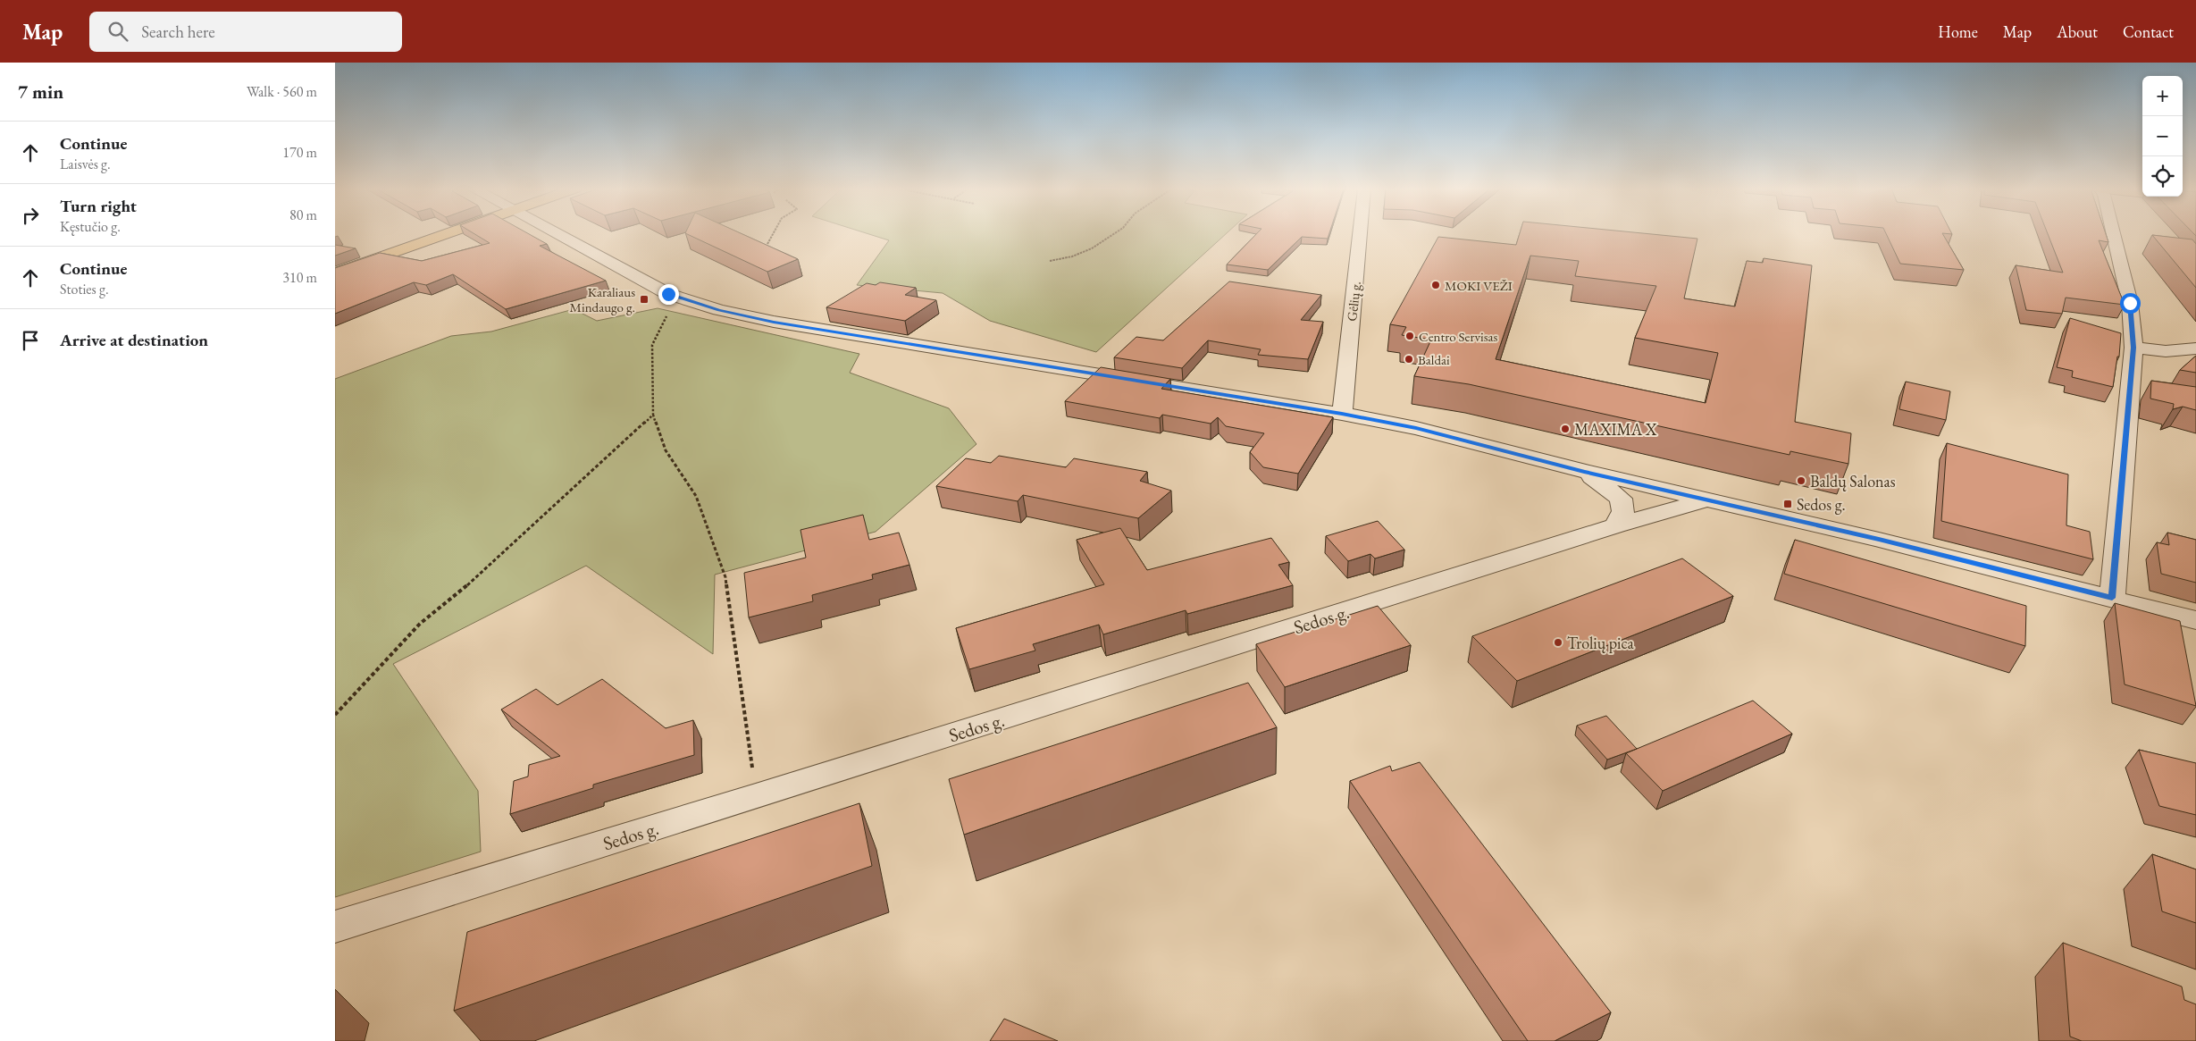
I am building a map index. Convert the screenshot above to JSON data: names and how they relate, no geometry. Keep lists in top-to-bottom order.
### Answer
{
  "streets": {
    "street": ["Gėlių g.", "Sedos g."]
  },
  "places": {
    "other": [
      "MOKI VEŽI",
      "Centro Servisas",
      "Baldai",
      "MAXIMA X",
      "Baldų Salonas",
      "Trolių pica"
    ],
    "transit": ["Karaliaus Mindaugo g.", "Sedos g."]
  },
  "page": {
    "header": "Map",
    "search": "Search here",
    "nav": [
      "Home",
      "Map",
      "About",
      "Contact"
    ],
    "heading": ["7 min", "Walk · 560 m"],
    "map_buttons": ["+", "−"],
    "list": [
      ["Continue", "Laisvės g.", "170 m"],
      ["Turn right", "Kęstučio g.", "80 m"],
      ["Continue", "Stoties g.", "310 m"],
      "Arrive at destination"
    ]
  }
}
